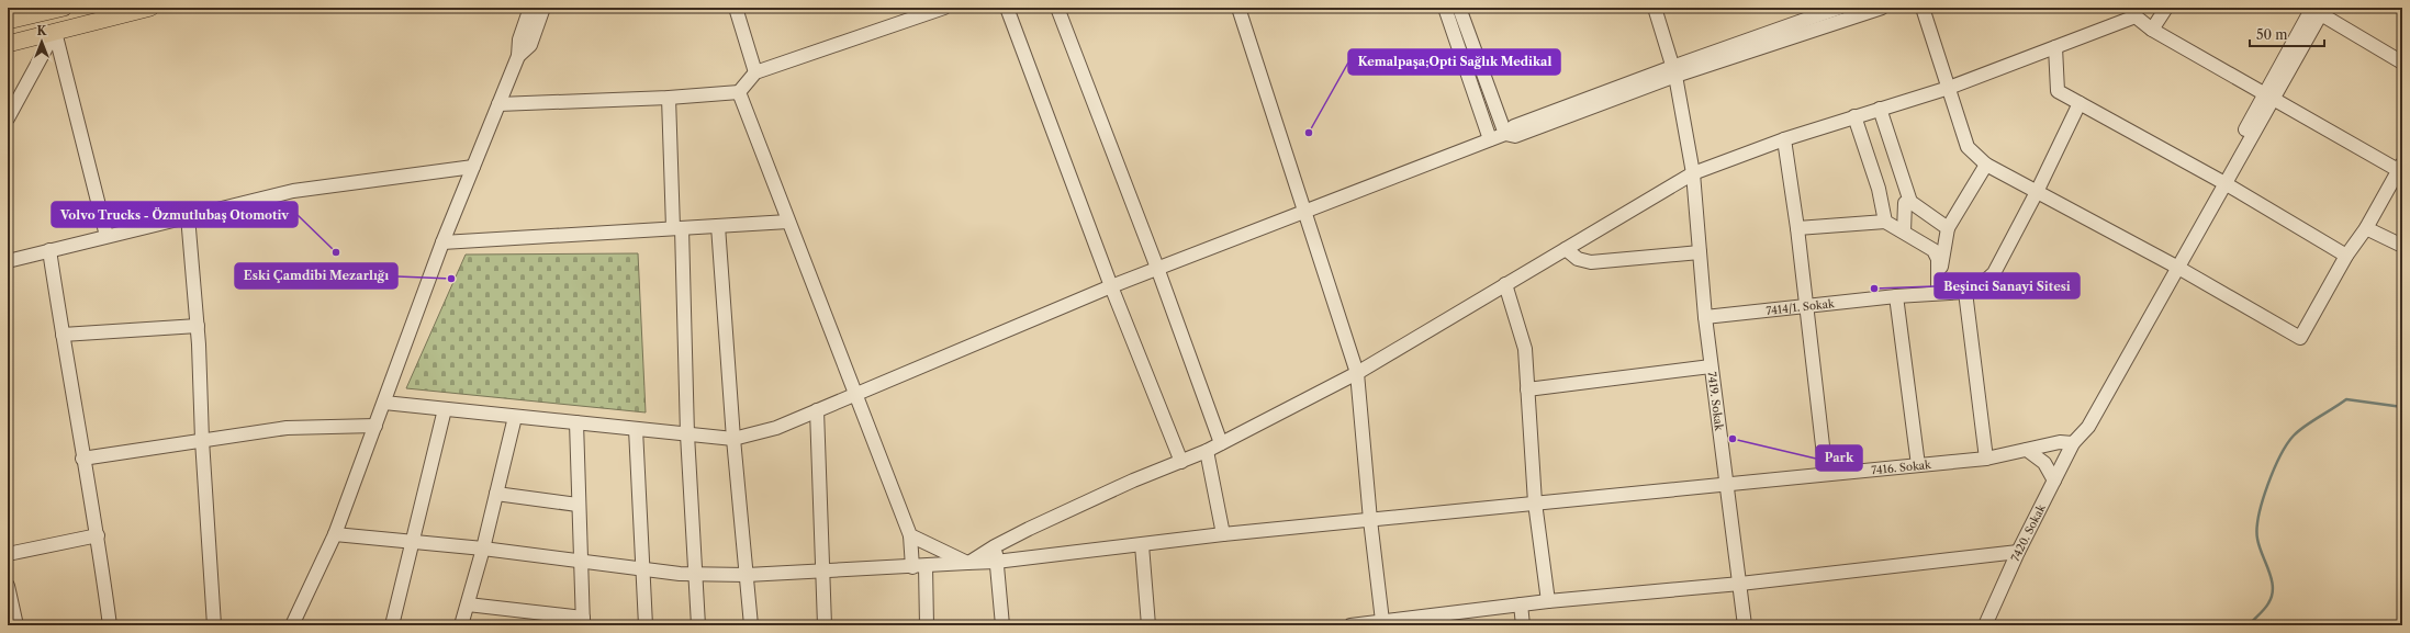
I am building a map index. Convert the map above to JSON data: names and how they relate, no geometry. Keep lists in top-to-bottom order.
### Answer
{
  "streets": {
    "street": [
      "7414/1. Sokak",
      "7419. Sokak",
      "7416. Sokak",
      "7420. Sokak"
    ]
  },
  "crossings": [
    ["7414/1. Sokak", "7419. Sokak"],
    ["7419. Sokak", "7416. Sokak"],
    ["7416. Sokak", "7420. Sokak"]
  ],
  "places": [
    "Kemalpaşa;Opti Sağlık Medikal",
    "Volvo Trucks - Özmutlubaş Otomotiv",
    "Eski Çamdibi Mezarlığı",
    "Beşinci Sanayi Sitesi",
    "Park"
  ],
  "scale_bar": "50 m",
  "north": "top"
}
